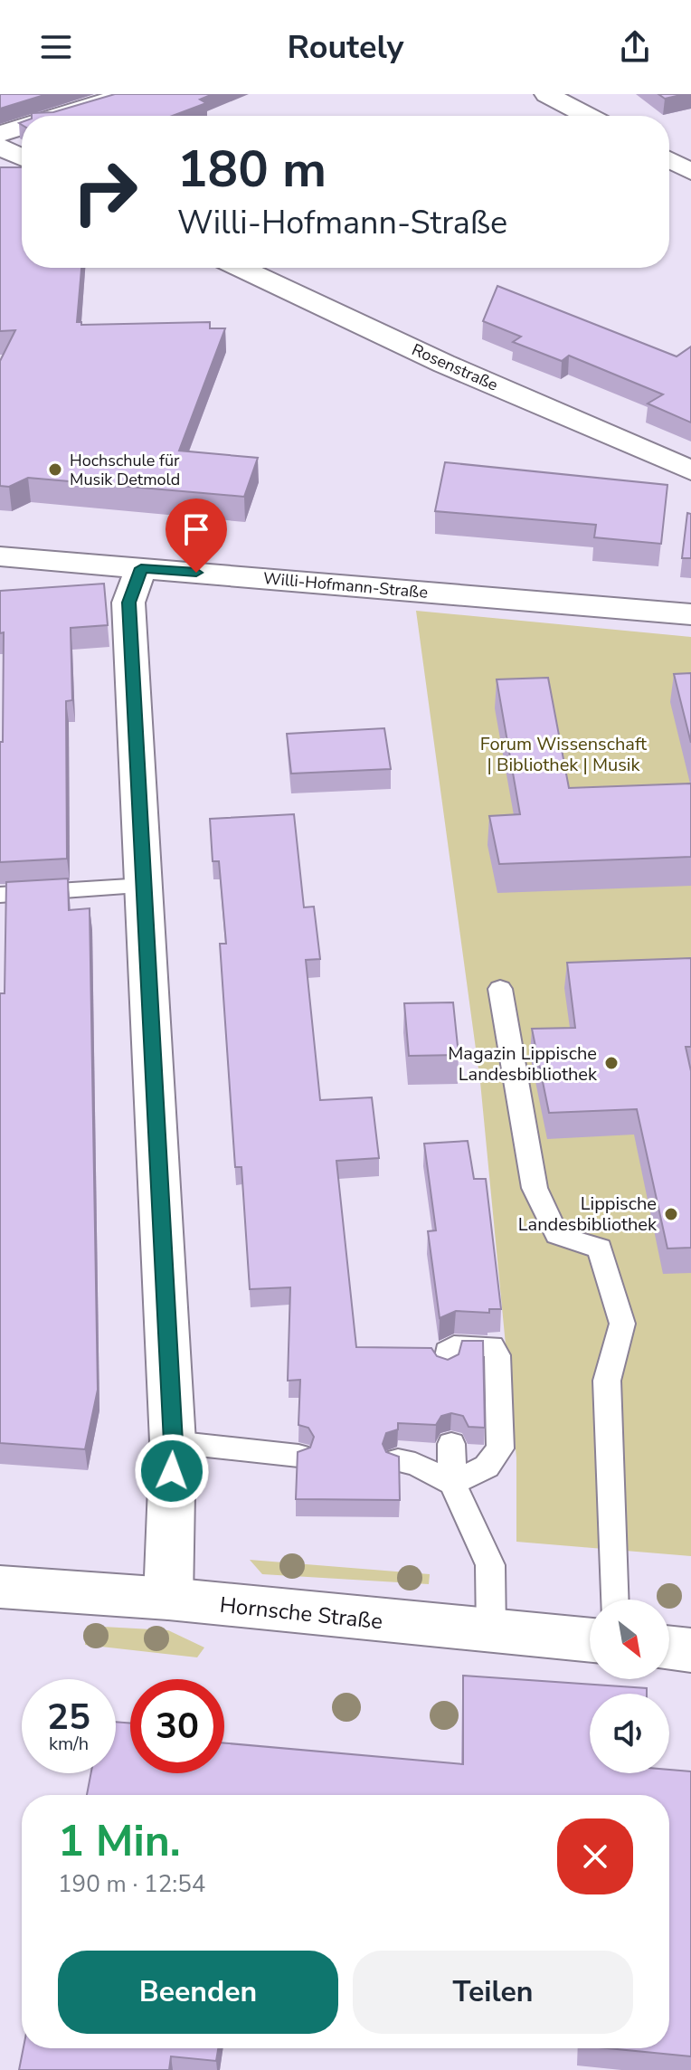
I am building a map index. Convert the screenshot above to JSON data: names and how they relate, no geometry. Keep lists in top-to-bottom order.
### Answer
{
  "streets": {
    "street": ["Rosenstraße", "Willi-Hofmann-Straße", "Hornsche Straße"]
  },
  "parks": ["Forum Wissenschaft | Bibliothek | Musik"],
  "places": ["Hochschule für Musik Detmold", "Magazin Lippische Landesbibliothek", "Lippische Landesbibliothek"],
  "north": "bottom right",
  "page": {
    "header": "Routely",
    "turn": ["180 m", "Willi-Hofmann-Straße"],
    "speed": "25 km/h",
    "limit": "30",
    "heading": ["1 Min.", "190 m · 12:54"],
    "buttons": ["Beenden", "Teilen"]
  }
}
